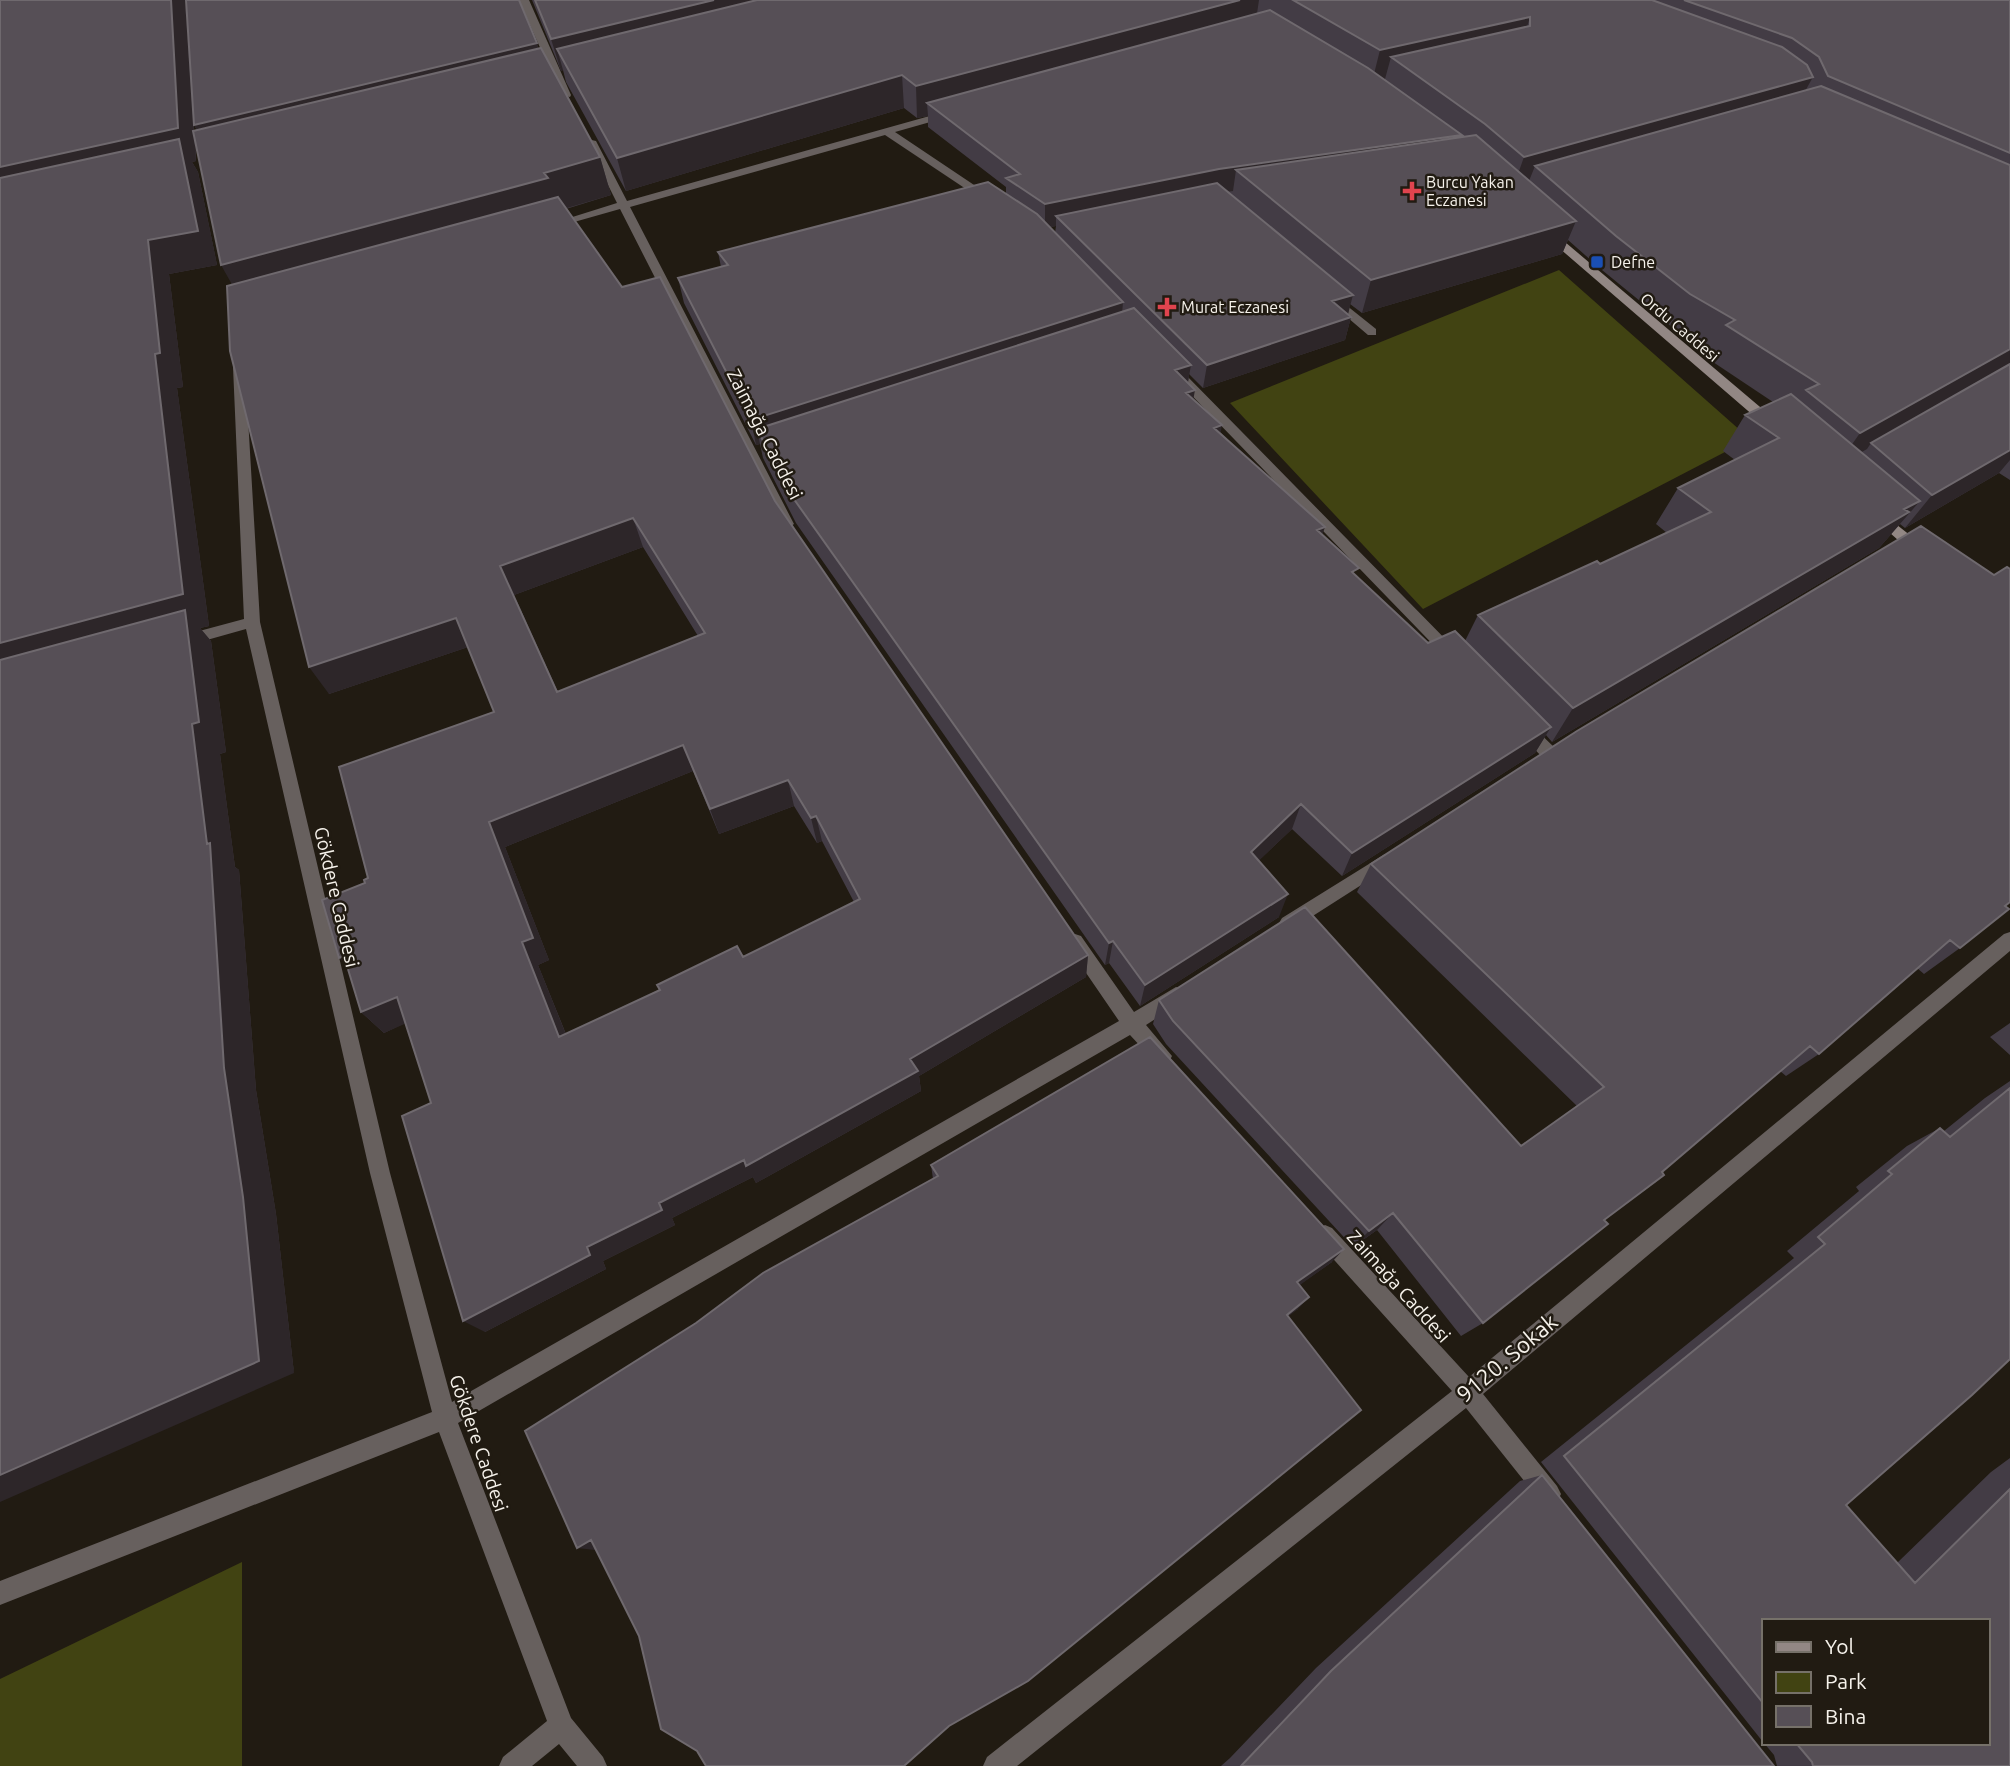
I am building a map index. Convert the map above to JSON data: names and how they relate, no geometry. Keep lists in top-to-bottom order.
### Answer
{
  "streets": {
    "main road": ["Ordu Caddesi"],
    "street": ["Zaimağa Caddesi", "Gökdere Caddesi", "9120. Sokak"]
  },
  "crossings": [
    ["Zaimağa Caddesi", "9120. Sokak"]
  ],
  "places": {
    "health": ["Burcu Yakan Eczanesi", "Murat Eczanesi"],
    "transit": ["Defne"]
  },
  "legend": ["Yol", "Park", "Bina"]
}
